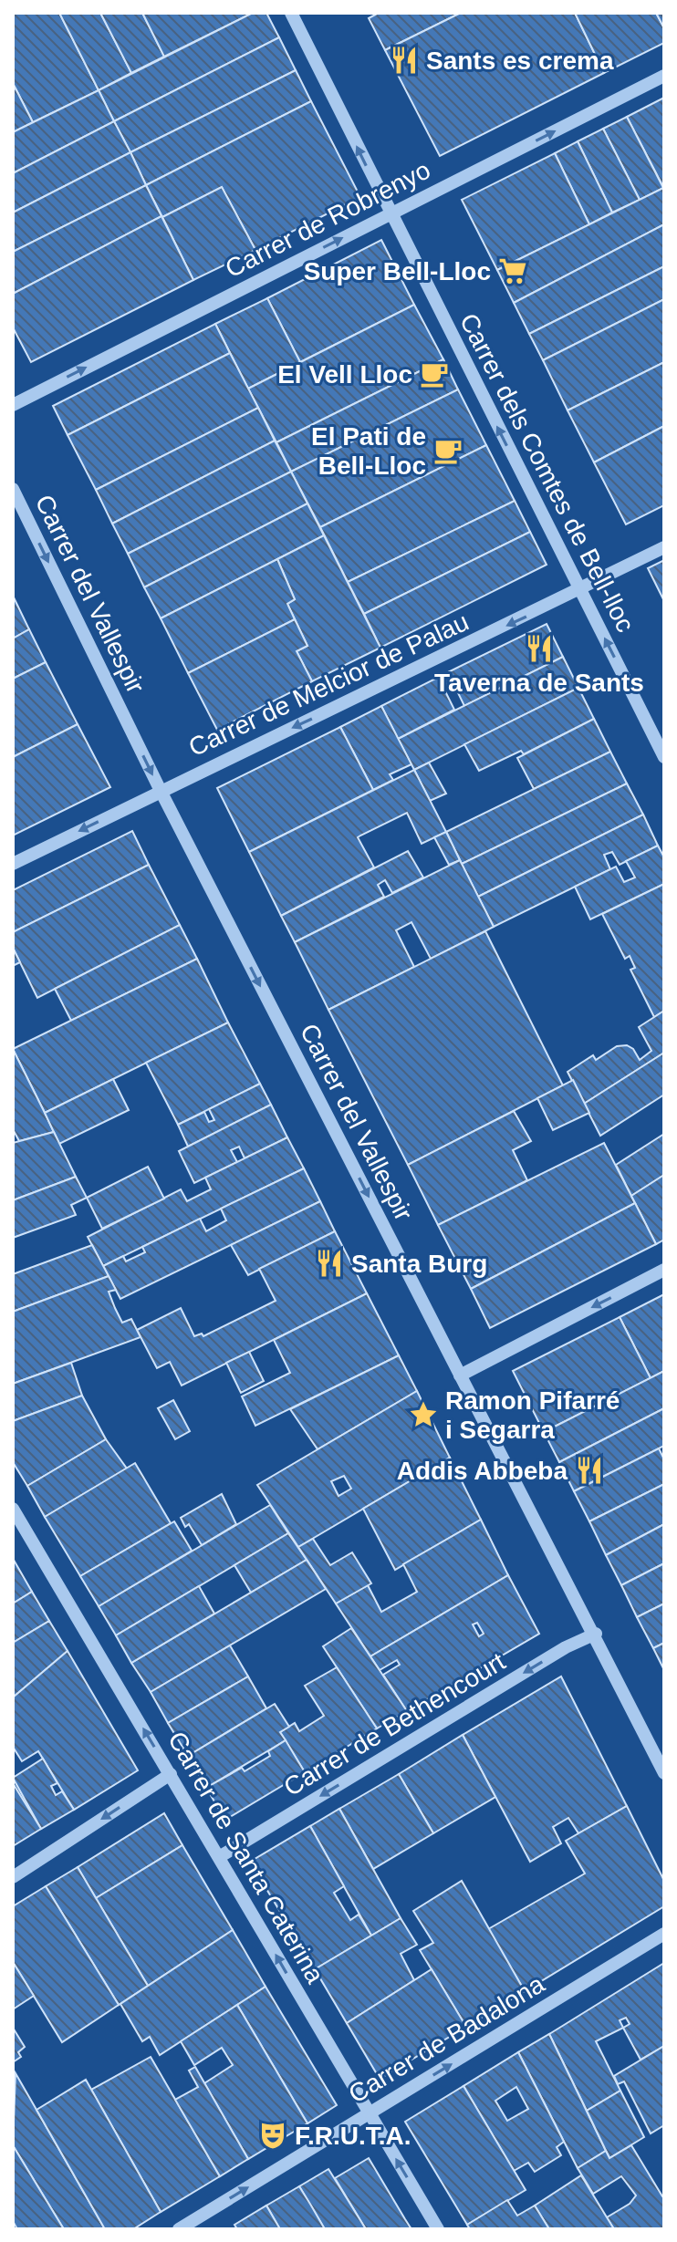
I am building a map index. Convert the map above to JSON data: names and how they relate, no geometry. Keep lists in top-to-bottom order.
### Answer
{
  "streets": {
    "street": [
      "Carrer de Robrenyo",
      "Carrer dels Comtes de Bell-lloc",
      "Carrer del Vallespir",
      "Carrer de Melcior de Palau",
      "Carrer de Bethencourt",
      "Carrer de Santa Caterina",
      "Carrer de Badalona"
    ]
  },
  "crossings": [
    ["Carrer de Robrenyo", "Carrer dels Comtes de Bell-lloc"],
    ["Carrer dels Comtes de Bell-lloc", "Carrer de Melcior de Palau"],
    ["Carrer del Vallespir", "Carrer de Melcior de Palau"],
    ["Carrer del Vallespir", "Carrer de Bethencourt"],
    ["Carrer de Bethencourt", "Carrer de Santa Caterina"],
    ["Carrer de Santa Caterina", "Carrer de Badalona"]
  ],
  "one_way": [
    "Carrer de Robrenyo",
    "Carrer dels Comtes de Bell-lloc",
    "Carrer del Vallespir",
    "Carrer de Melcior de Palau",
    "Carrer de Bethencourt",
    "Carrer de Santa Caterina",
    "Carrer de Badalona"
  ],
  "places": {
    "restaurant": [
      "Sants es crema",
      "Taverna de Sants",
      "Santa Burg",
      "Addis Abbeba"
    ],
    "supermarket": ["Super Bell-Lloc"],
    "cafe": ["El Vell Lloc", "El Pati de Bell-Lloc"],
    "place": ["Ramon Pifarré i Segarra"],
    "theatre": ["F.R.U.T.A."]
  }
}
